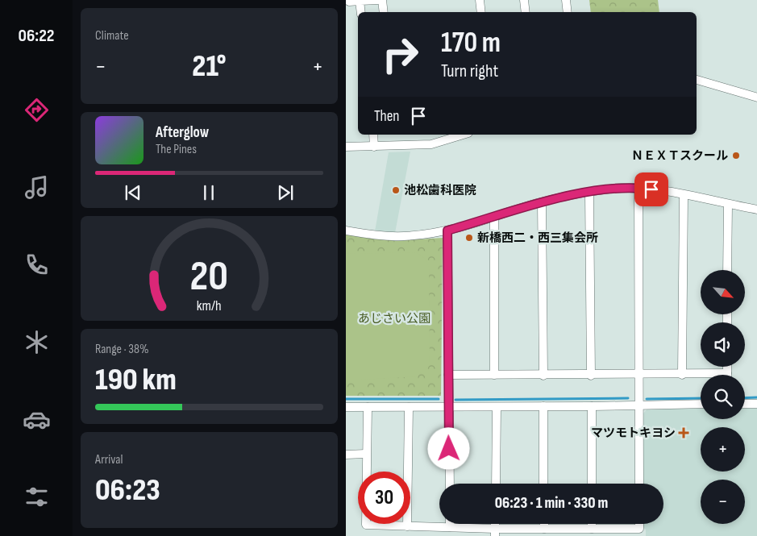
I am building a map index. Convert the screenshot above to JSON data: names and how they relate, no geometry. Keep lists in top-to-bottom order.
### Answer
{
  "parks": ["あじさい公園"],
  "places": {
    "other": ["ＮＥＸＴスクール", "池松歯科医院", "新橋西二・西三集会所"],
    "health": ["マツモトキヨシ"]
  },
  "north": "bottom right",
  "page": {
    "tabs": "06:22",
    "tile": [
      "Climate",
      ["Range · 38%", "190 km"],
      ["Arrival", "06:23"]
    ],
    "turn": ["170 m", "Turn right"],
    "heat": ["−", "21°", "+"],
    "then": "Then",
    "song": ["Afterglow", "The Pines"],
    "map_buttons": ["+", "−"],
    "limit": "30",
    "trip": "06:23 · 1 min · 330 m",
    "gauge": ["20", "km/h"]
  }
}
